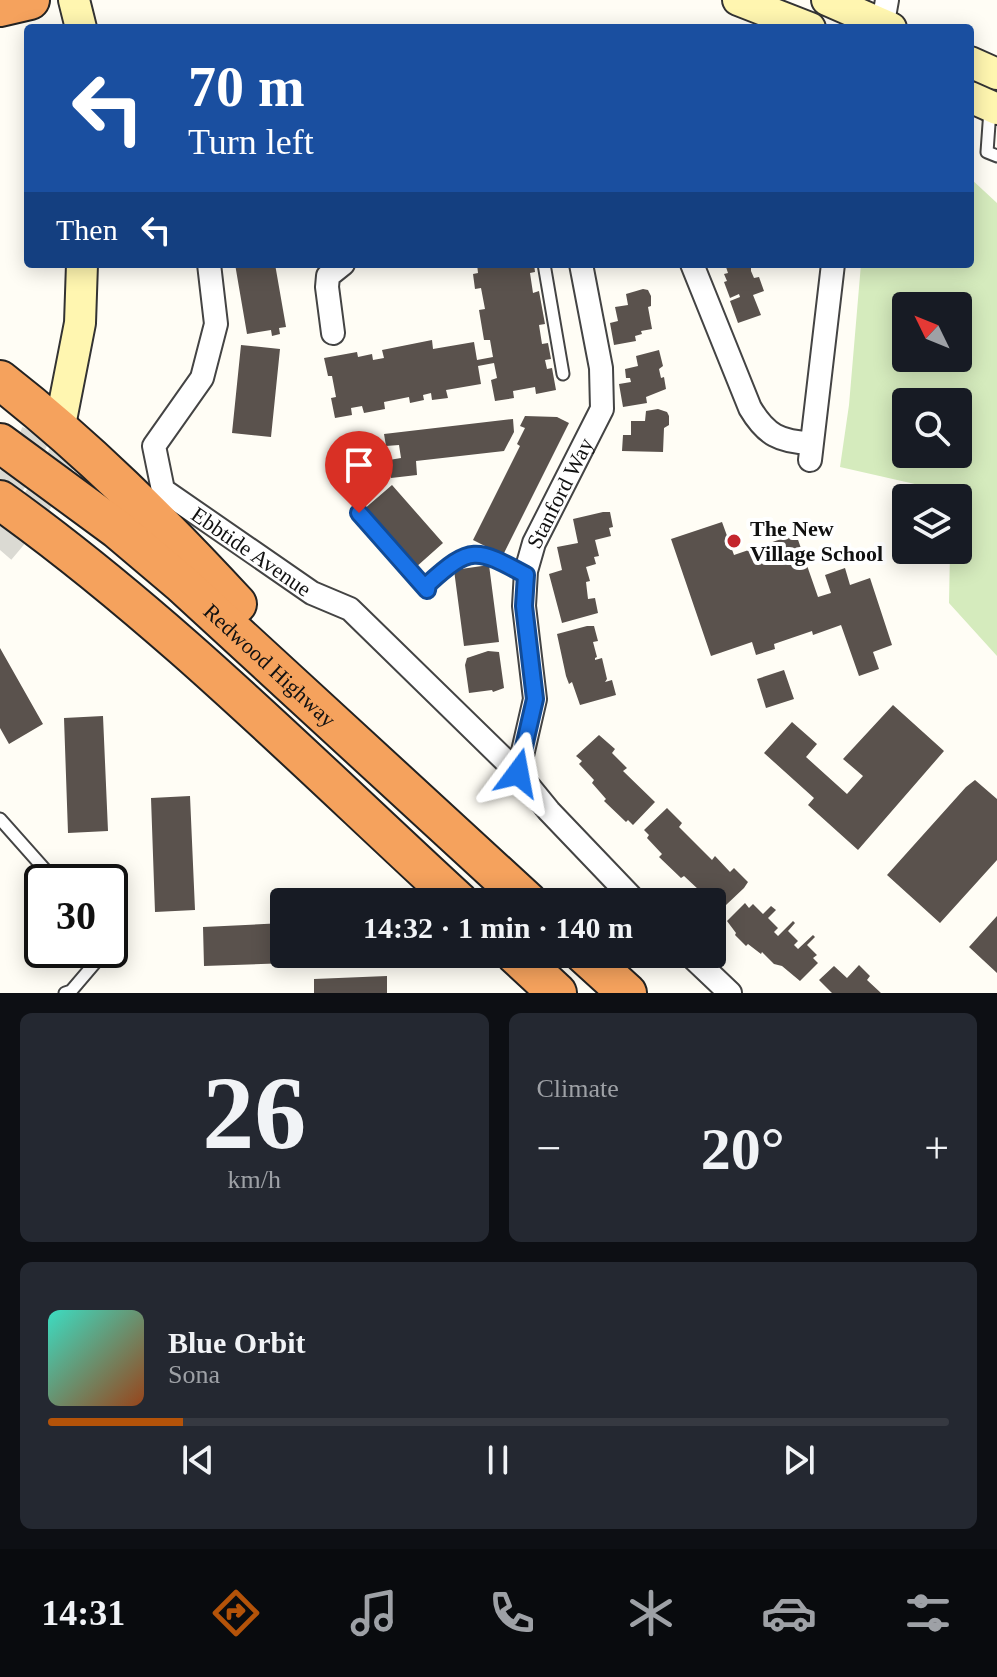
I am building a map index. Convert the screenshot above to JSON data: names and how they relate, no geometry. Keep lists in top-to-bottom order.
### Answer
{
  "streets": {
    "highway": ["Redwood Highway"],
    "street": ["Stanford Way", "Ebbtide Avenue"]
  },
  "crossings": [
    ["Stanford Way", "Ebbtide Avenue"]
  ],
  "places": ["The New Village School"],
  "north": "top left",
  "page": {
    "turn": ["70 m", "Turn left"],
    "then": "Then",
    "limit": "30",
    "trip": "14:32 · 1 min · 140 m",
    "tile": [
      ["26", "km/h"],
      "Climate"
    ],
    "heat": ["−", "20°", "+"],
    "song": ["Blue Orbit", "Sona"],
    "tabs": "14:31"
  }
}
